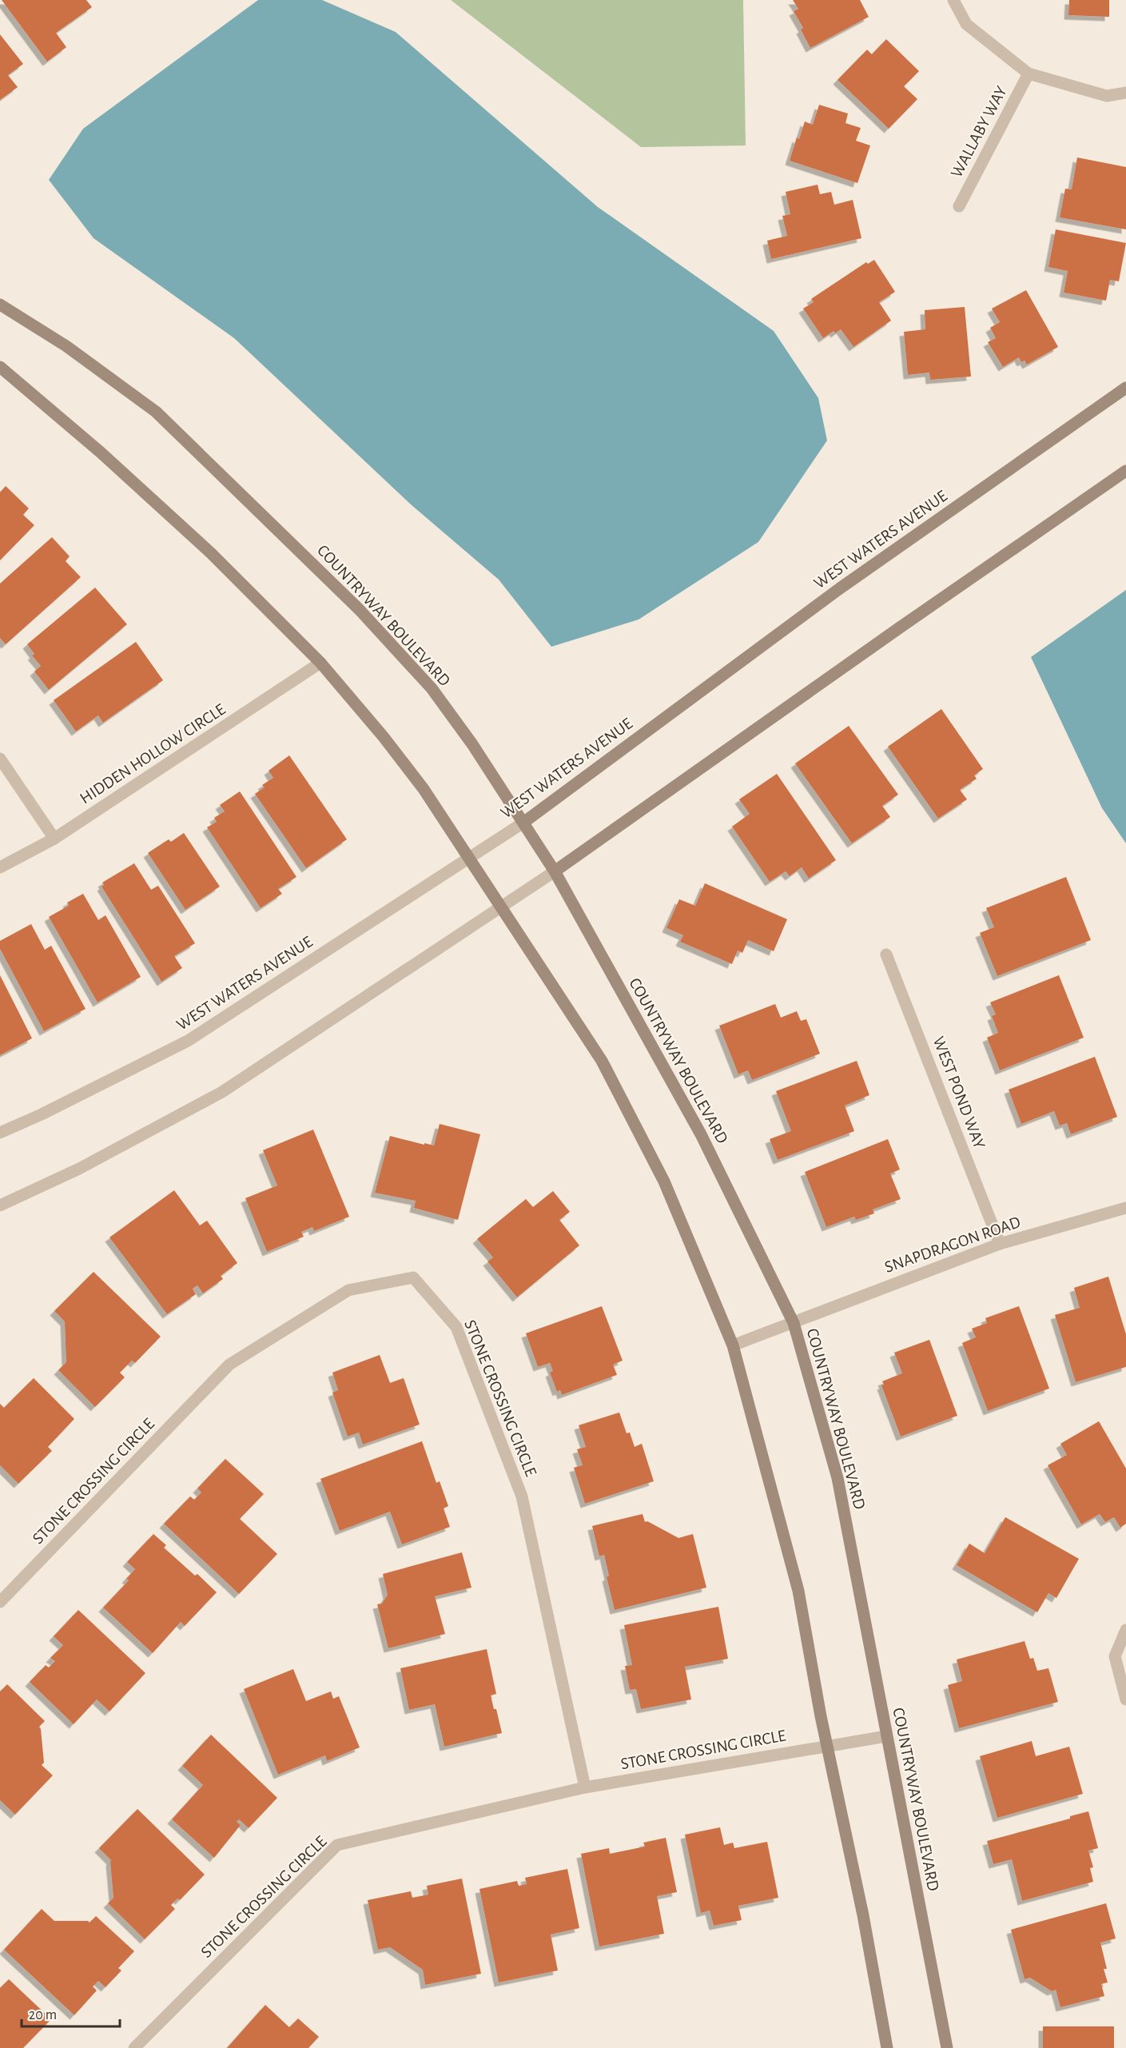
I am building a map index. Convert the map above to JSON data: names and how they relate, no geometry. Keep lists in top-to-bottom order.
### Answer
{
  "streets": {
    "street": [
      "WALLABY WAY",
      "WEST WATERS AVENUE",
      "COUNTRYWAY BOULEVARD",
      "HIDDEN HOLLOW CIRCLE",
      "WEST POND WAY",
      "SNAPDRAGON ROAD",
      "STONE CROSSING CIRCLE"
    ]
  },
  "crossings": [
    ["WEST WATERS AVENUE", "COUNTRYWAY BOULEVARD"],
    ["COUNTRYWAY BOULEVARD", "SNAPDRAGON ROAD"],
    ["COUNTRYWAY BOULEVARD", "STONE CROSSING CIRCLE"],
    ["WEST POND WAY", "SNAPDRAGON ROAD"]
  ],
  "scale_bar": "20 m"
}
